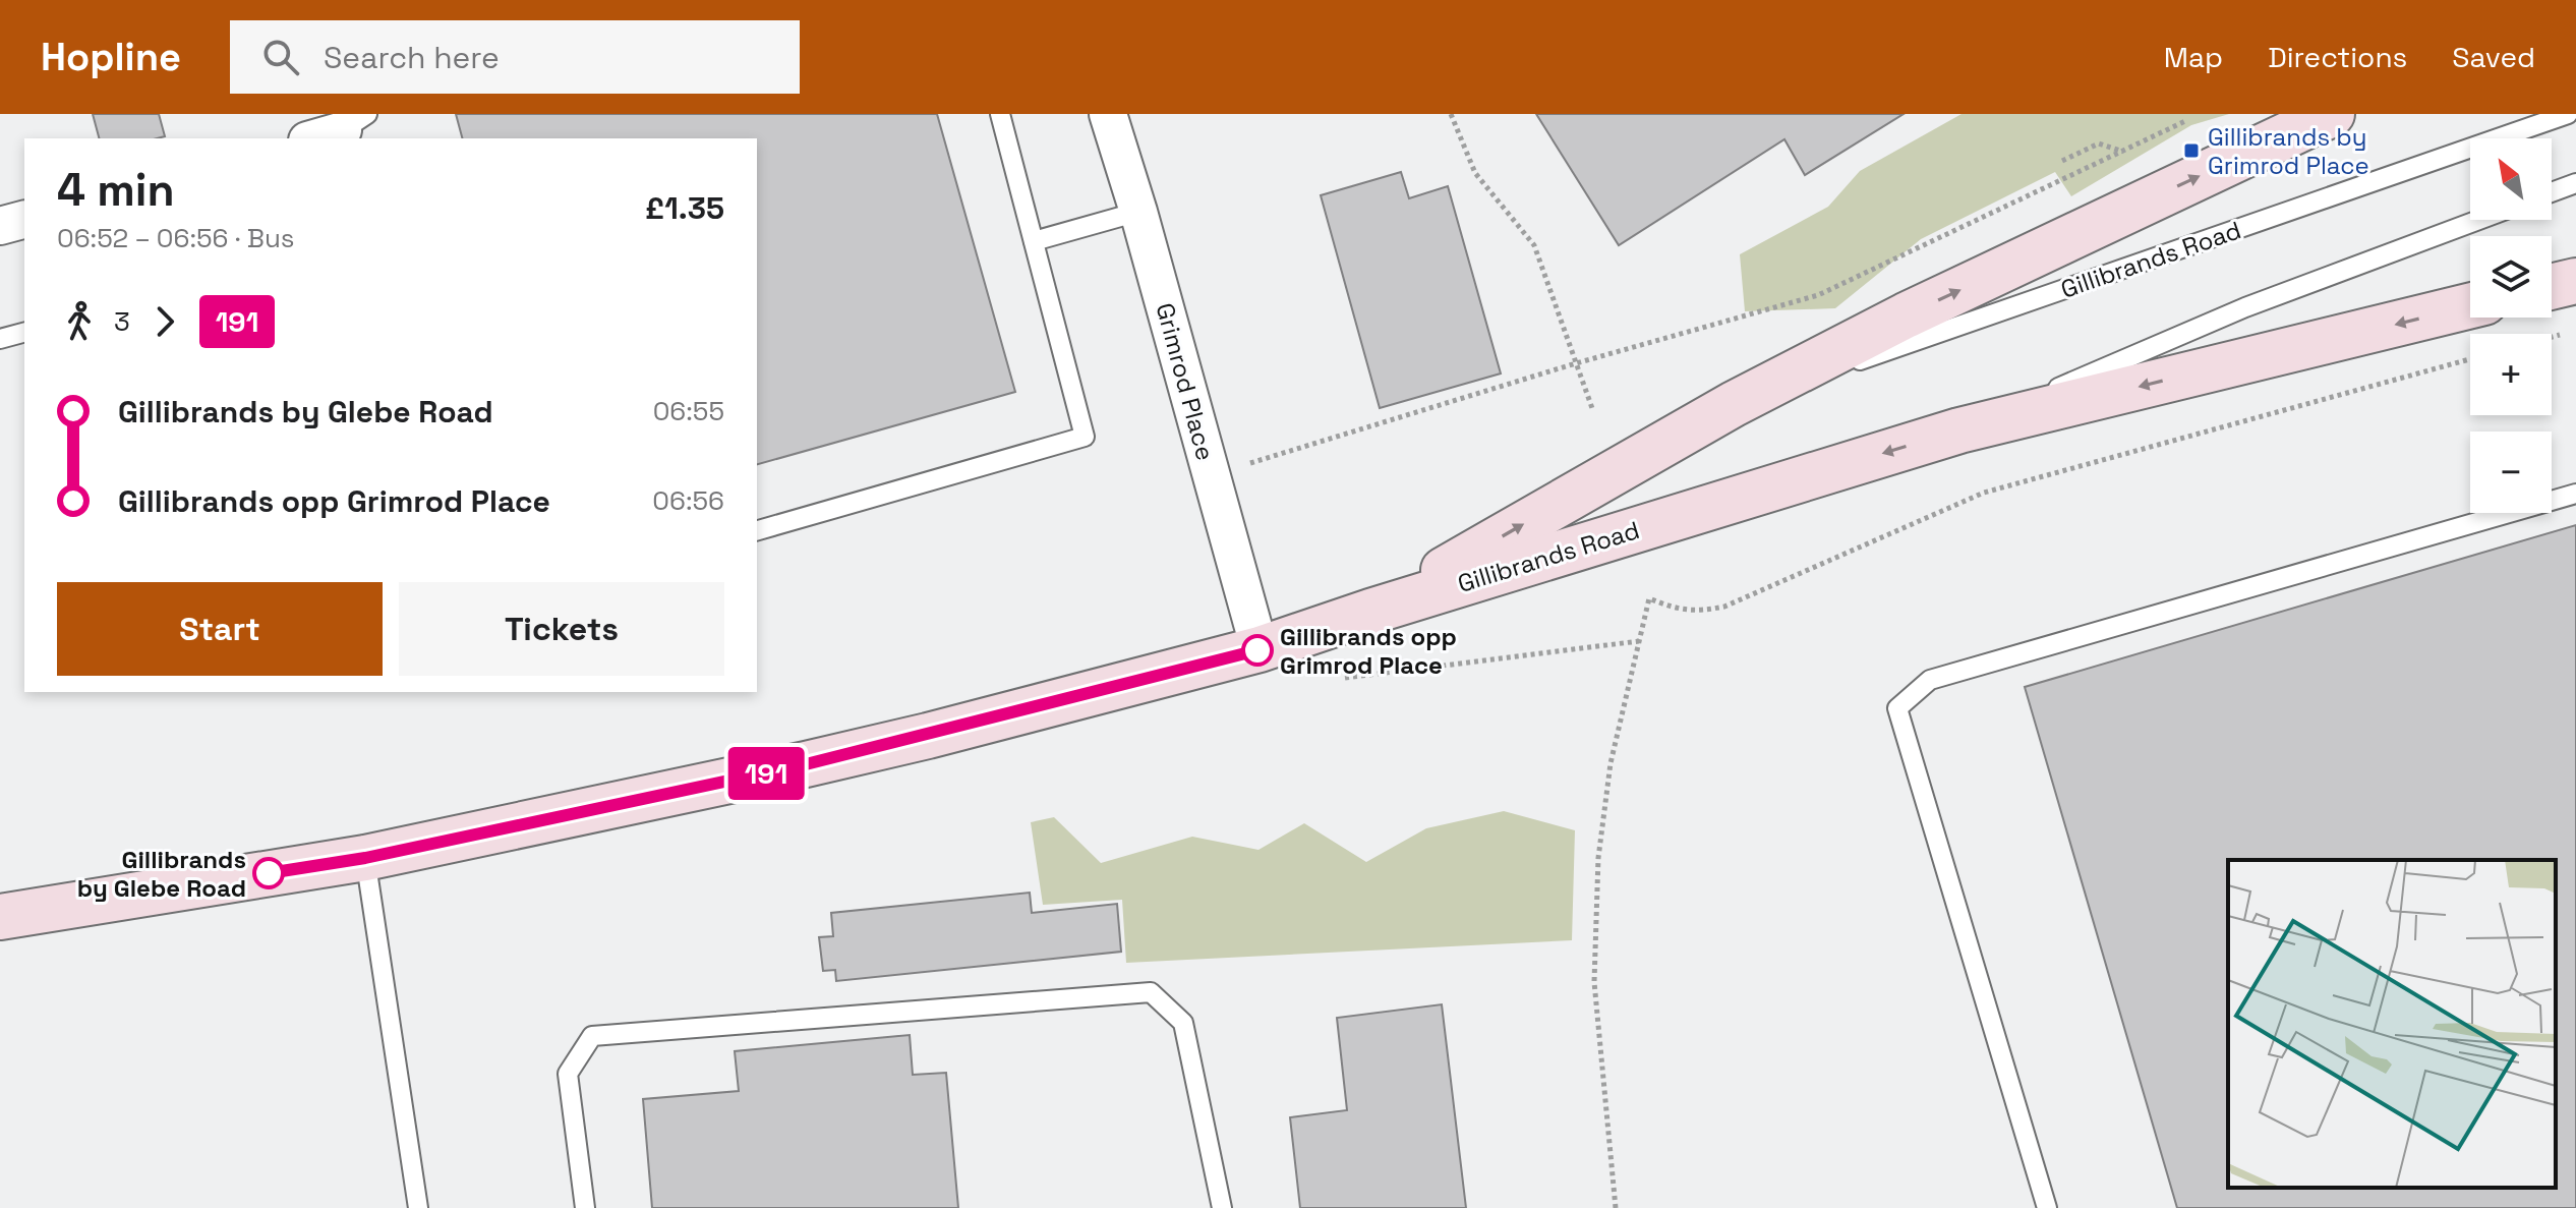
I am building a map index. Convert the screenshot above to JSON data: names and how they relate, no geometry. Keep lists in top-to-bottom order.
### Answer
{
  "streets": {
    "street": ["Gillibrands Road", "Grimrod Place"]
  },
  "crossings": [
    ["Gillibrands Road", "Grimrod Place"]
  ],
  "places": {
    "transit": ["Gillibrands by Grimrod Place"],
    "other": ["Gillibrands opp Grimrod Place", "Gillibrands by Glebe Road"]
  },
  "lines": ["bus line 191"],
  "north": "top left",
  "page": {
    "header": "Hopline",
    "search": "Search here",
    "nav": ["Map", "Directions", "Saved"],
    "on_map": "191",
    "map_buttons": ["+", "−"],
    "heading": ["4 min", "06:52 – 06:56 · Bus", "£1.35"],
    "legs": ["3", "191"],
    "list": [
      {
        "name": "Gillibrands by Glebe Road",
        "value": "06:55"
      },
      {
        "name": "Gillibrands opp Grimrod Place",
        "value": "06:56"
      }
    ],
    "buttons": ["Start", "Tickets"]
  }
}
